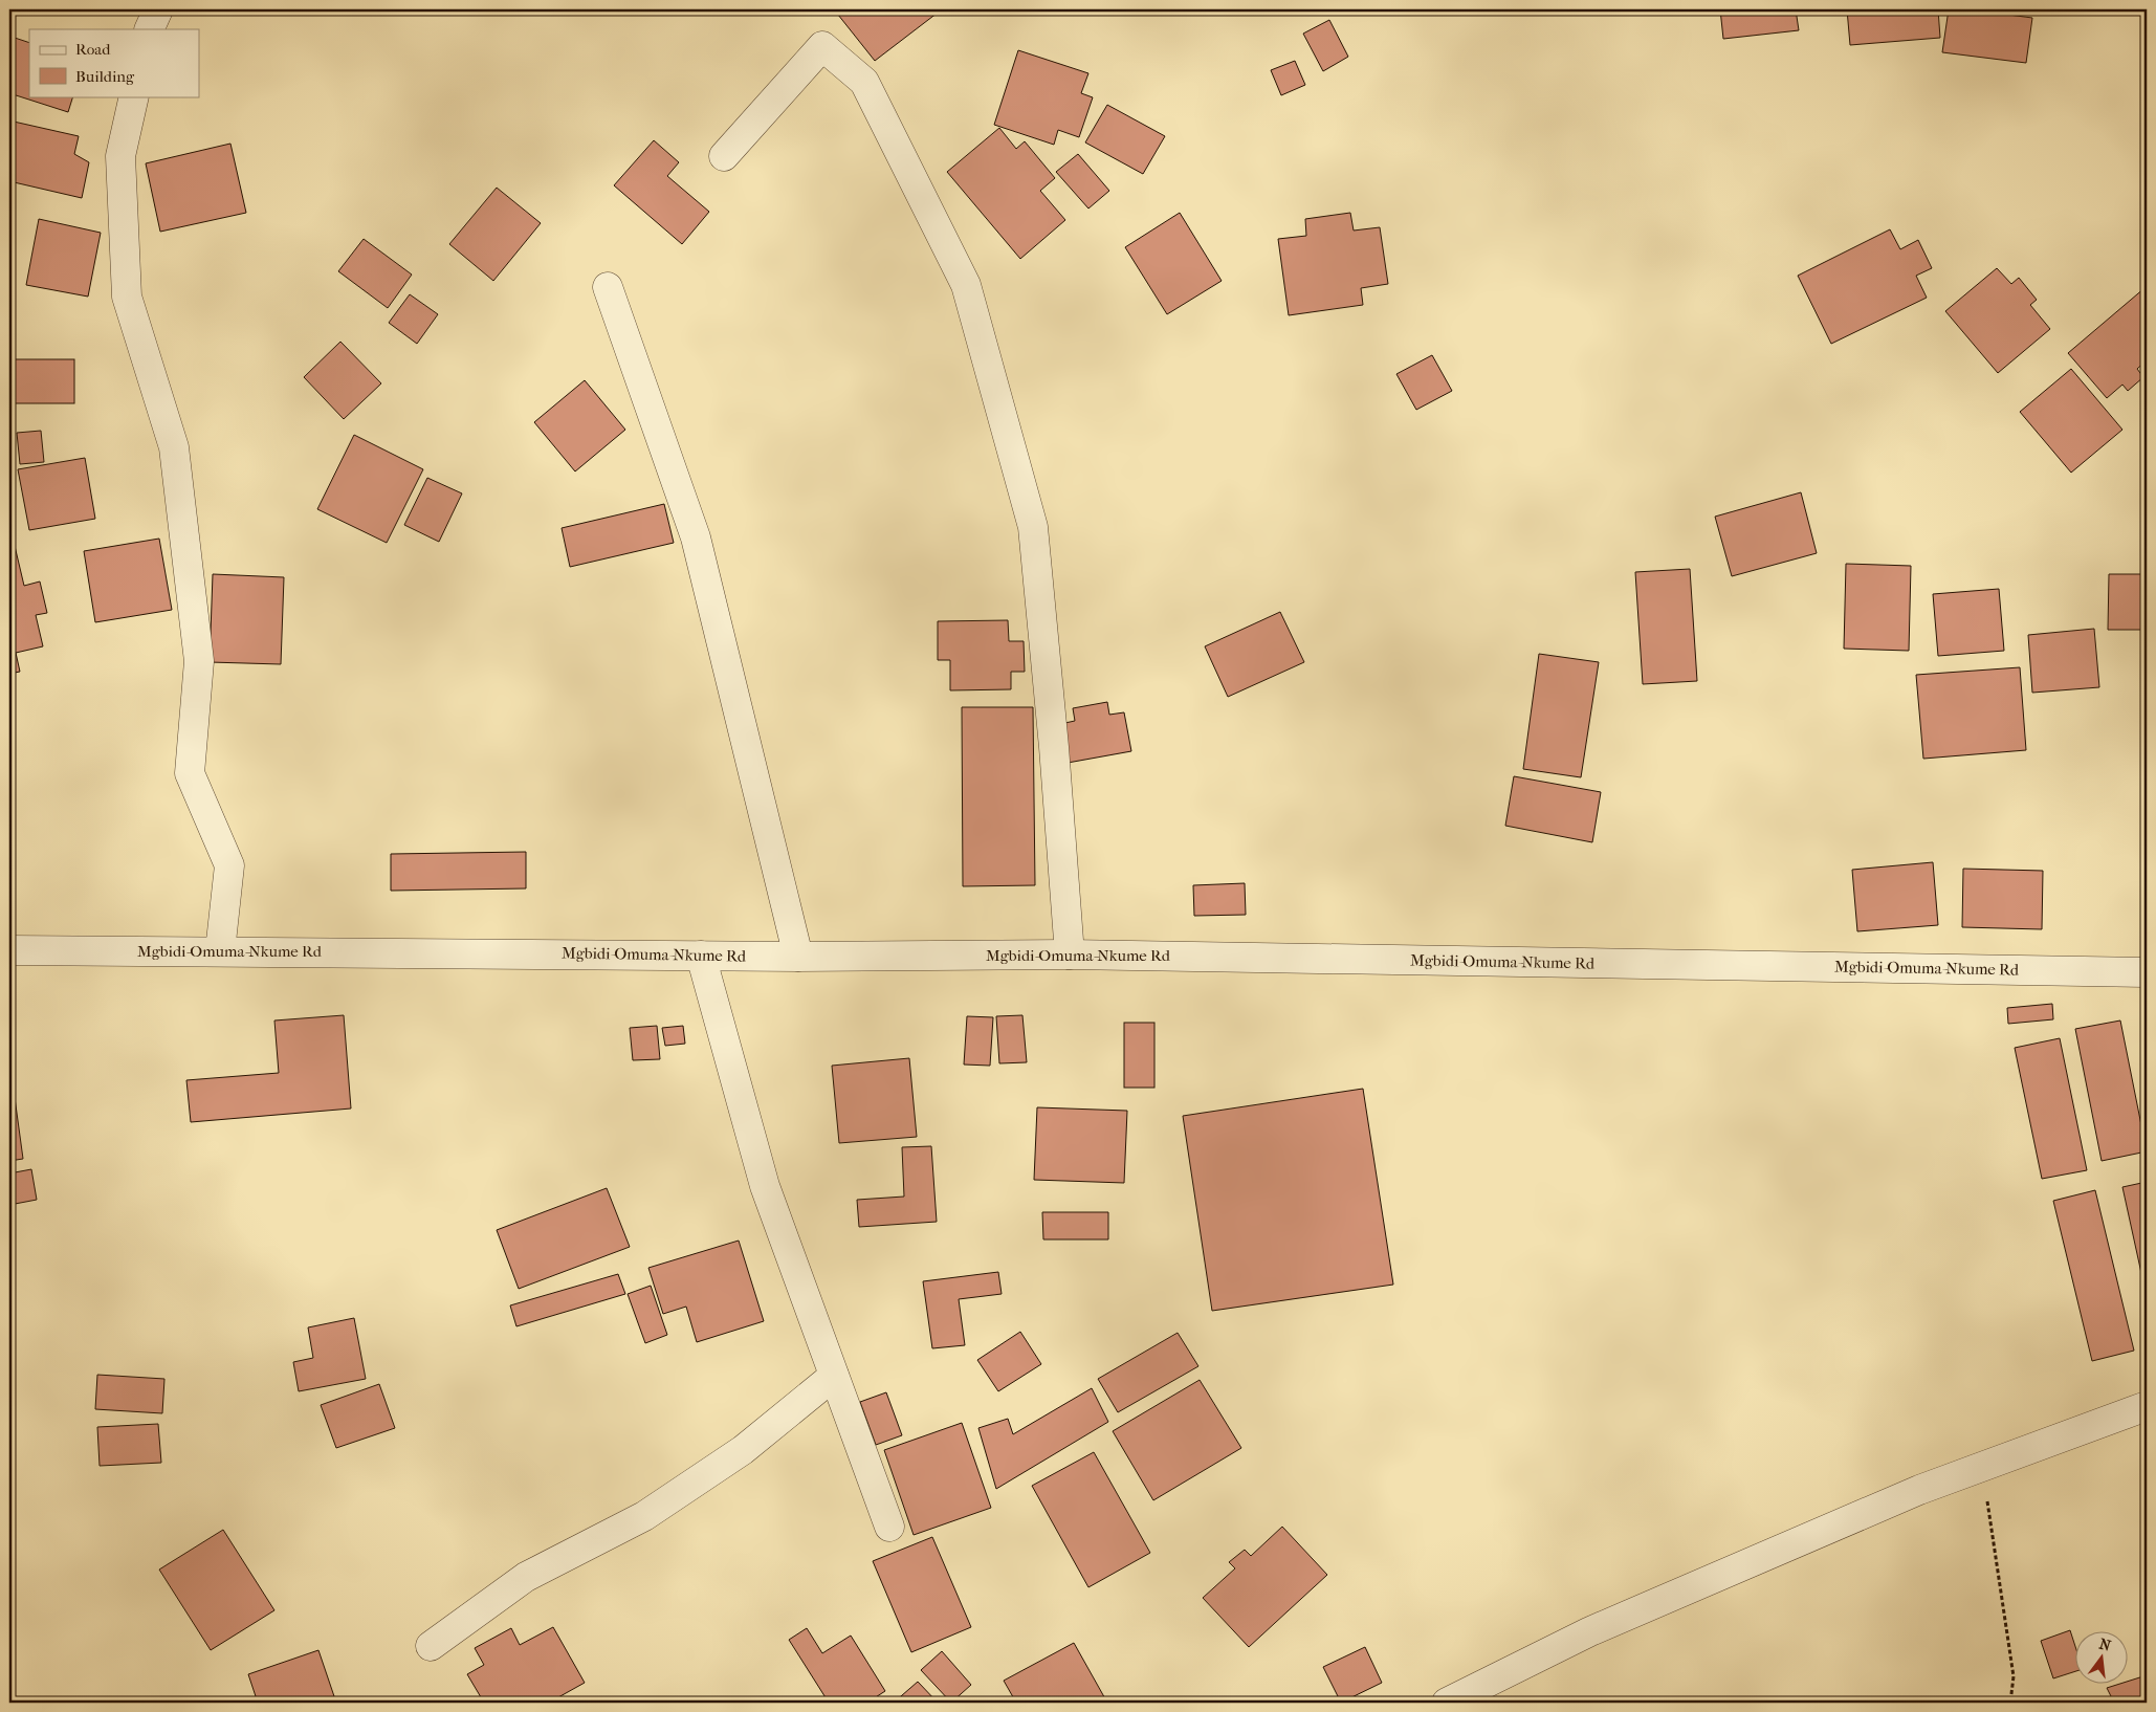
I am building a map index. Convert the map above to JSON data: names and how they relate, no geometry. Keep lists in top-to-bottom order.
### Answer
{
  "streets": {
    "street": ["Mgbidi-Omuma-Nkume Rd"]
  },
  "legend": ["Road", "Building"],
  "north": "top"
}
